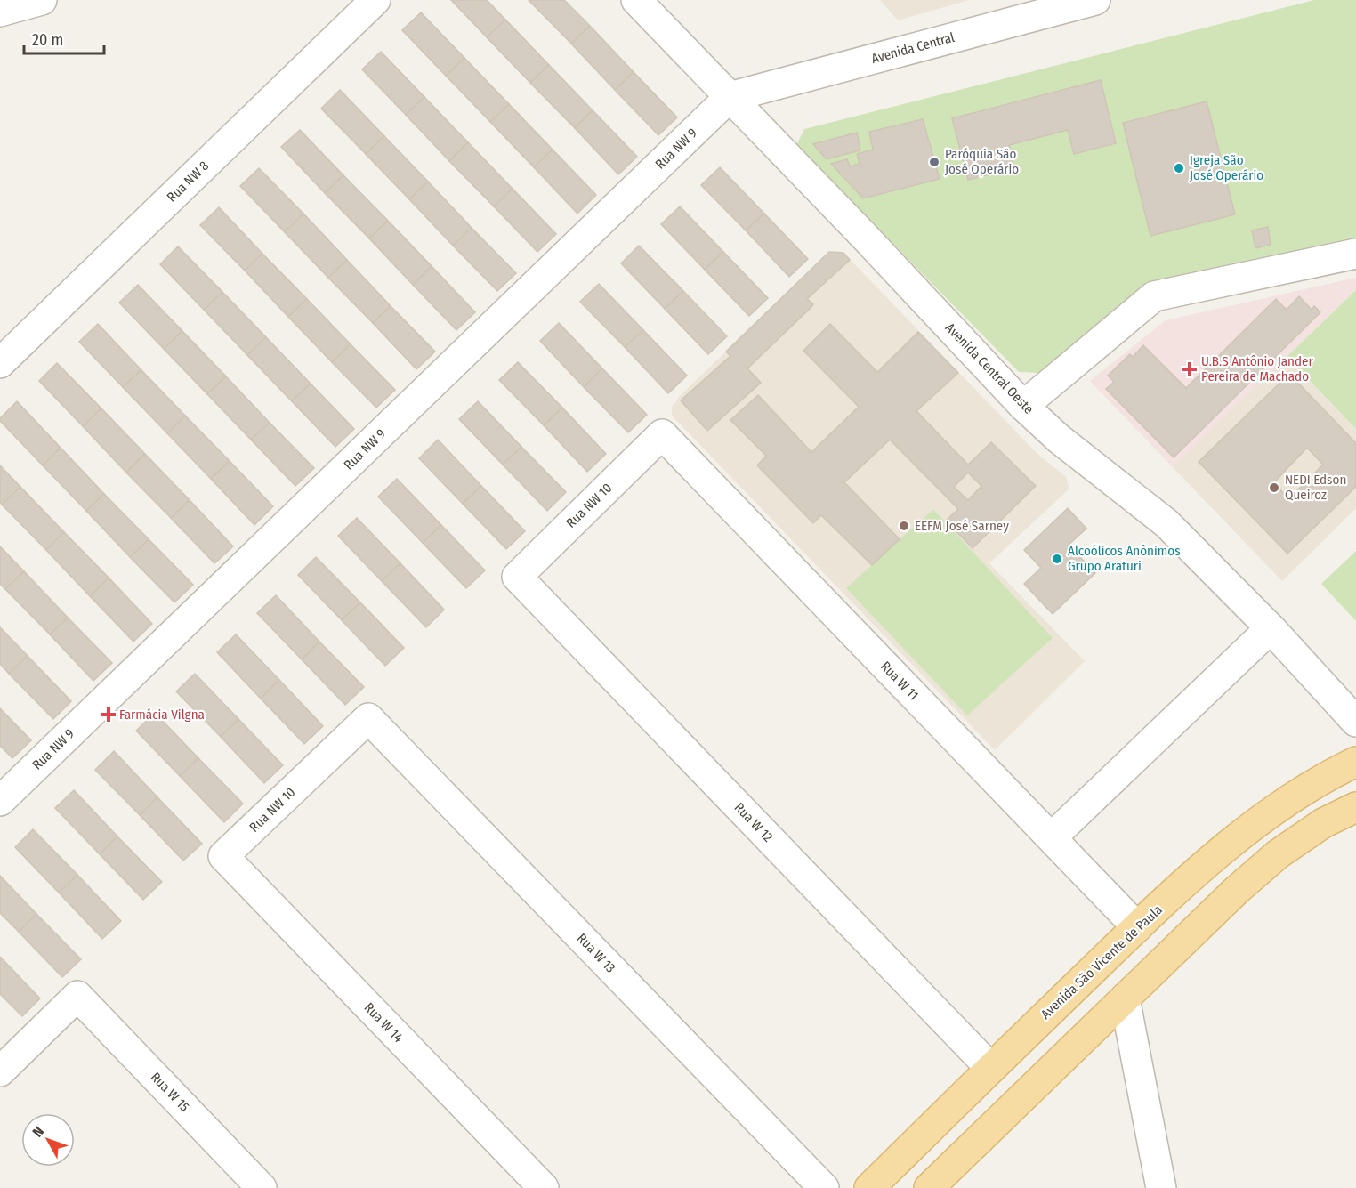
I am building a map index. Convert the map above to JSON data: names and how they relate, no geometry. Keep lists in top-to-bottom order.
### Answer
{
  "streets": {
    "main road": ["Avenida São Vicente de Paula"],
    "street": [
      "Avenida Central",
      "Rua NW 9",
      "Rua NW 8",
      "Avenida Central Oeste",
      "Rua NW 10",
      "Rua W 11",
      "Rua W 12",
      "Rua W 13",
      "Rua W 14",
      "Rua W 15"
    ]
  },
  "crossings": [
    ["Avenida Central", "Rua NW 9"],
    ["Avenida Central", "Avenida Central Oeste"],
    ["Rua NW 9", "Avenida Central Oeste"],
    ["Rua NW 10", "Rua W 11"],
    ["Rua NW 10", "Rua W 12"],
    ["Rua NW 10", "Rua W 13"],
    ["Rua NW 10", "Rua W 14"],
    ["Rua W 11", "Avenida São Vicente de Paula"],
    ["Rua W 12", "Avenida São Vicente de Paula"]
  ],
  "places": {
    "other": [
      "Paróquia São José Operário",
      "Igreja São José Operário",
      "NEDI Edson Queiroz",
      "EEFM José Sarney",
      "Alcoólicos Anônimos Grupo Araturi"
    ],
    "health": ["U.B.S Antônio Jander Pereira de Machado", "Farmácia Vilgna"]
  },
  "scale_bar": "20 m",
  "north": "top left"
}
